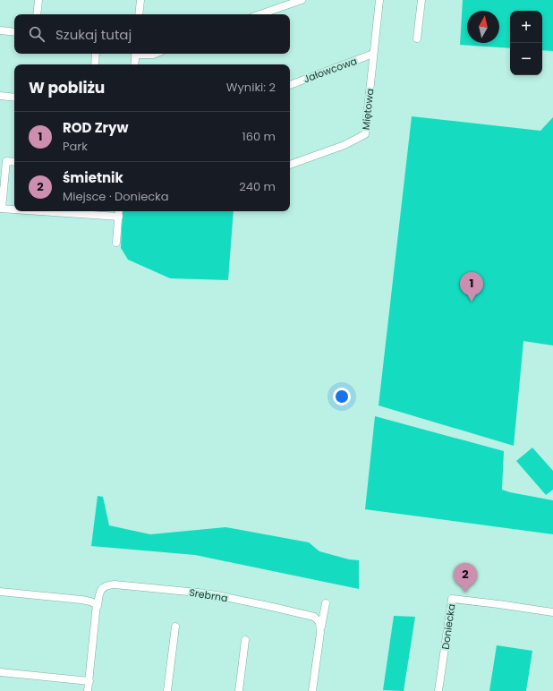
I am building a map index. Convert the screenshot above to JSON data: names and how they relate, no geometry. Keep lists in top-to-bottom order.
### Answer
{
  "streets": {
    "street": [
      "Jałowcowa",
      "Miętowa",
      "Srebrna",
      "Doniecka"
    ]
  },
  "crossings": [
    ["Jałowcowa", "Miętowa"]
  ],
  "north": "top",
  "page": {
    "map_buttons": ["+", "−"],
    "search": "Szukaj tutaj",
    "heading": ["W pobliżu", "Wyniki: 2"],
    "list": [
      {
        "mark": "1",
        "name": "ROD Zryw",
        "note": "Park",
        "value": "160 m"
      },
      {
        "mark": "2",
        "name": "śmietnik",
        "note": "Miejsce · Doniecka",
        "value": "240 m"
      }
    ],
    "pins": ["1", "2"]
  }
}
